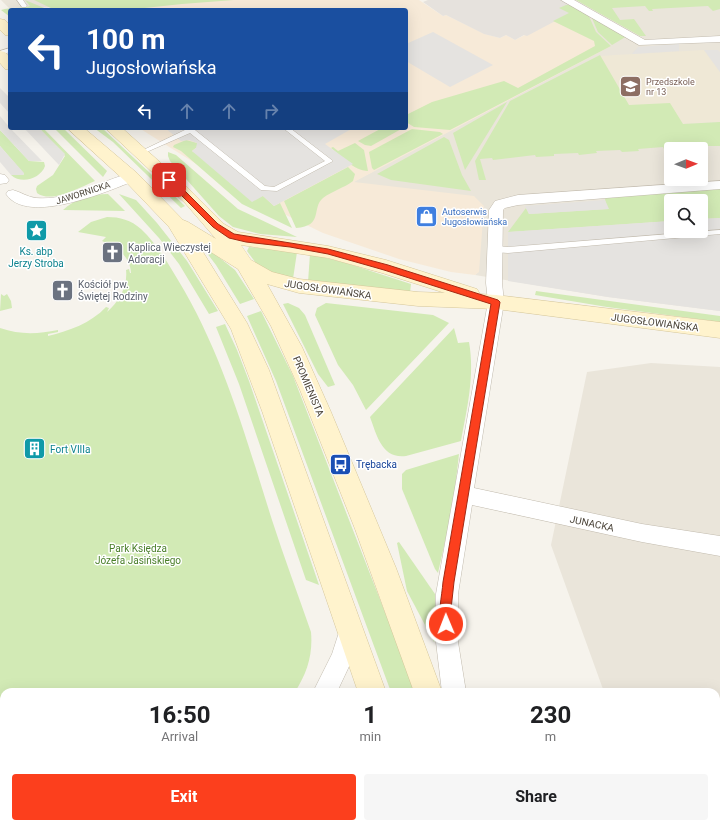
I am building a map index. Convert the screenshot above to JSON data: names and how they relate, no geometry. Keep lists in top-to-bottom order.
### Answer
{
  "streets": {
    "street": [
      "JAWORNICKA",
      "JUGOSŁOWIAŃSKA",
      "PROMIENISTA",
      "JUNACKA"
    ]
  },
  "crossings": [
    ["JUGOSŁOWIAŃSKA", "PROMIENISTA"]
  ],
  "parks": ["Park Księdza Józefa Jasińskiego"],
  "places": {
    "school or university": ["Przedszkole nr 13"],
    "shop": ["Autoserwis Jugosłowiańska"],
    "place": ["Ks. abp Jerzy Stroba"],
    "church": ["Kaplica Wieczystej Adoracji", "Kościół pw. Świętej Rodziny"],
    "building": ["Fort VIIIa"],
    "bus stop": ["Trębacka"]
  },
  "north": "right",
  "page": {
    "turn": ["100 m", "Jugosłowiańska"],
    "eta": [
      "16:50",
      "Arrival",
      "1",
      "min",
      "230",
      "m"
    ],
    "buttons": ["Exit", "Share"]
  }
}
